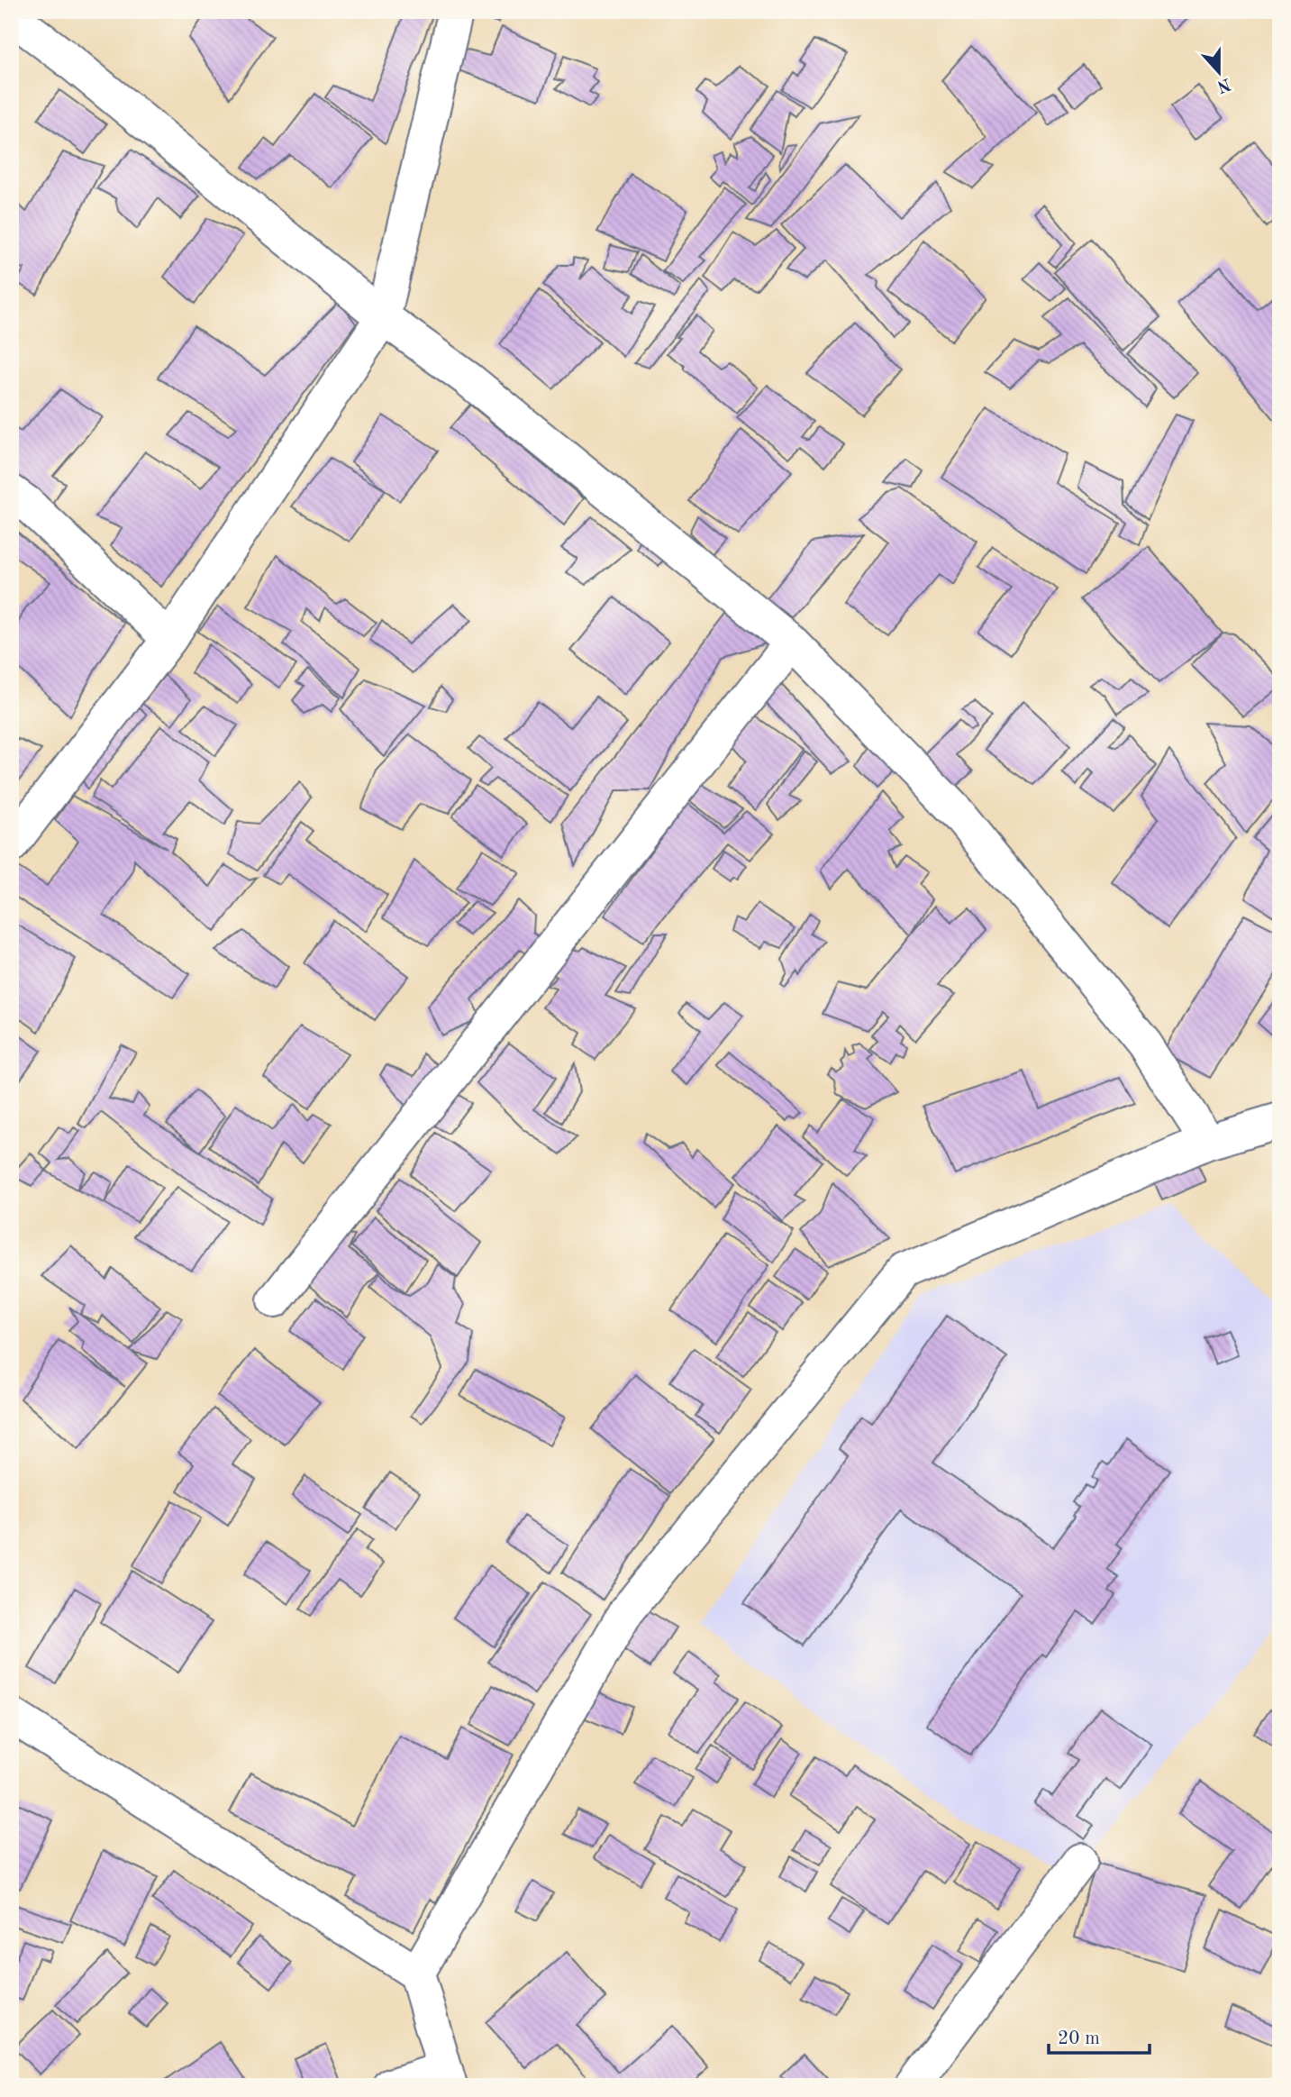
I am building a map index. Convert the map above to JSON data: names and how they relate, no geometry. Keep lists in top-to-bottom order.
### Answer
{
  "scale_bar": "20 m",
  "north": "bottom"
}
